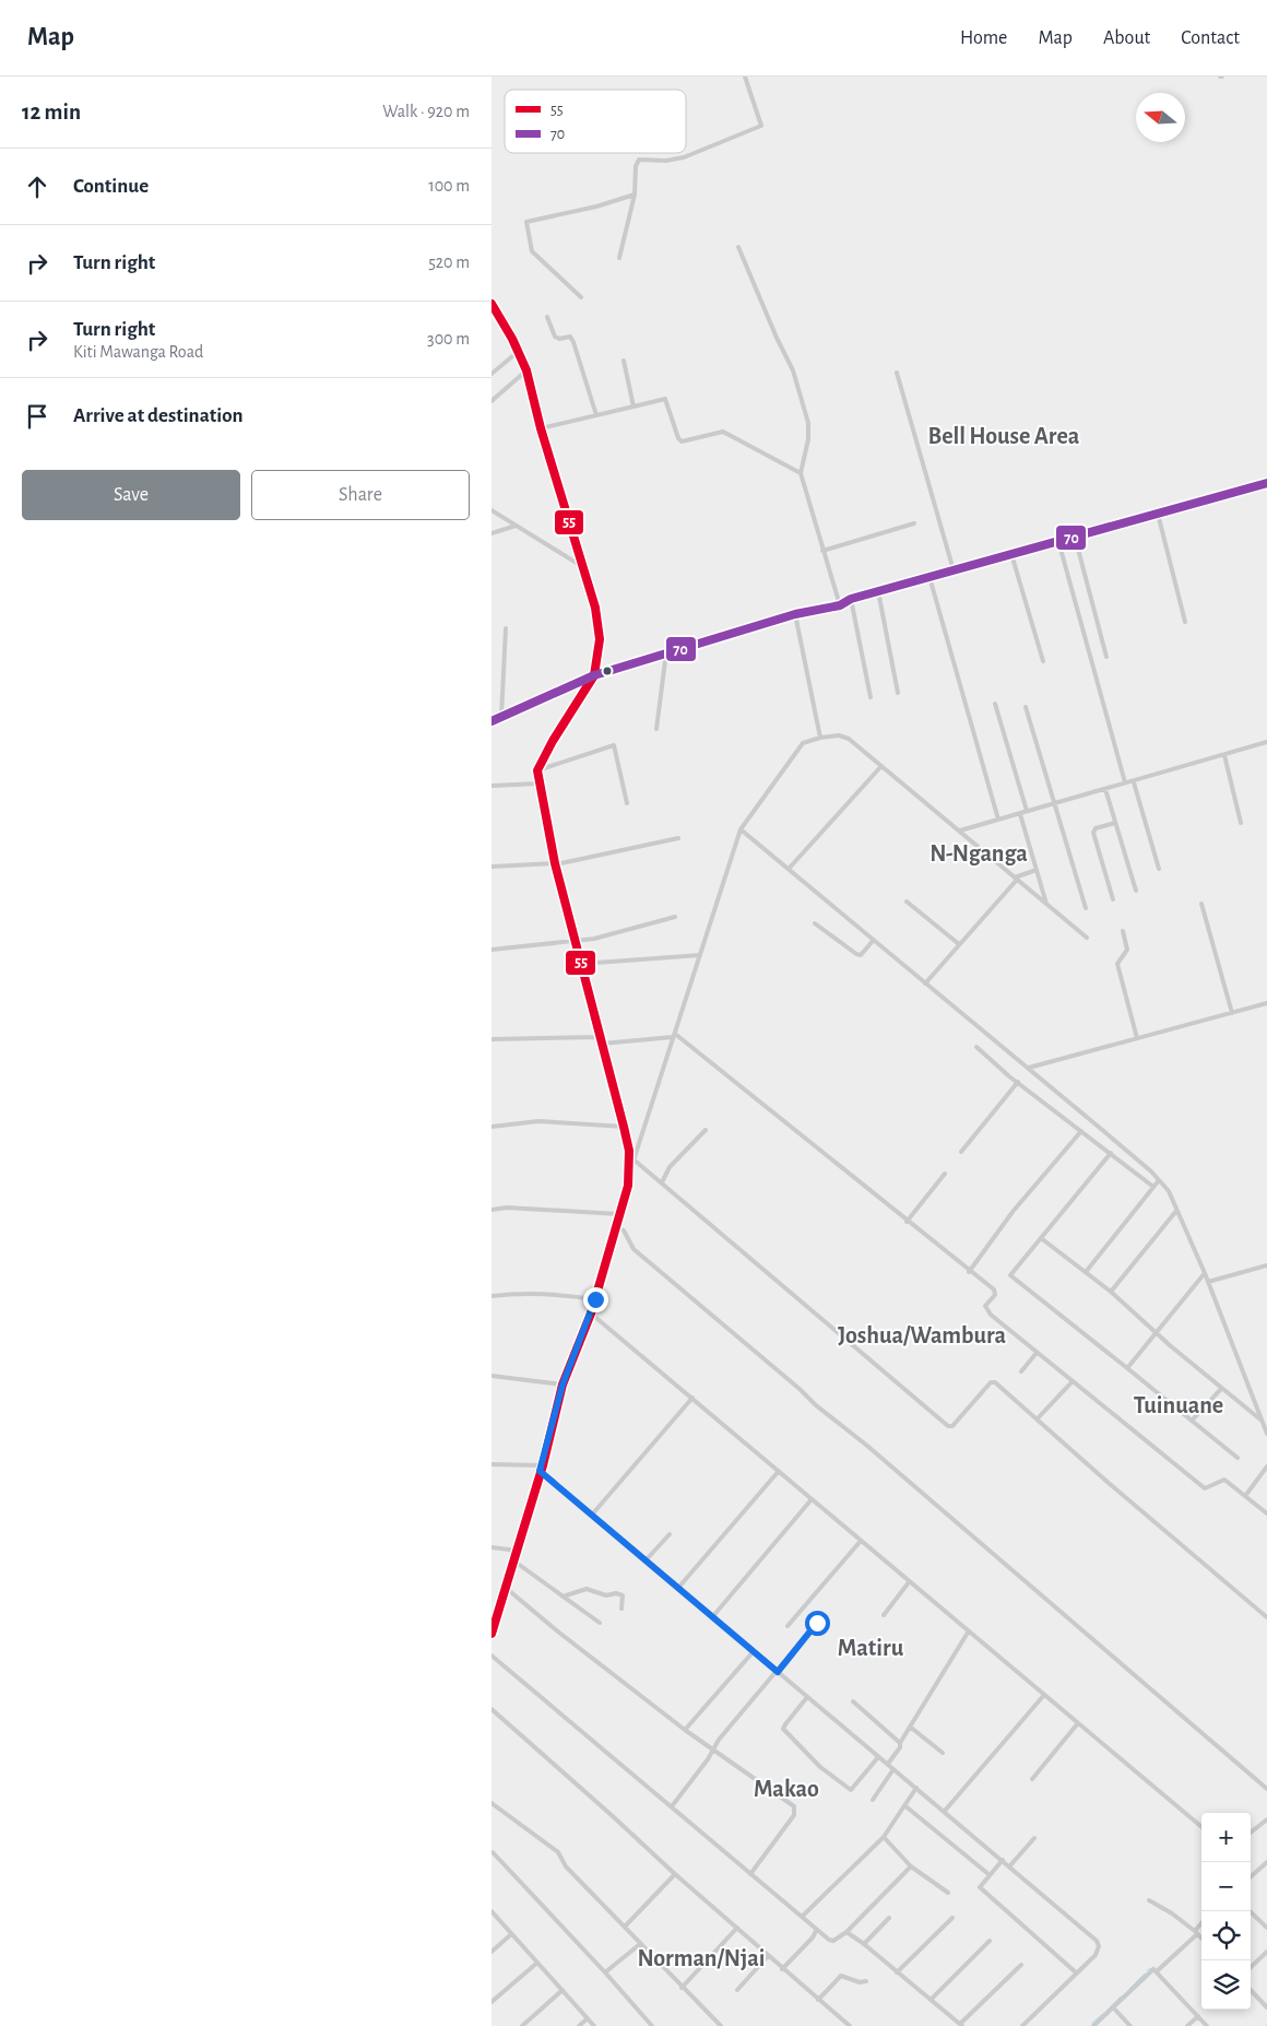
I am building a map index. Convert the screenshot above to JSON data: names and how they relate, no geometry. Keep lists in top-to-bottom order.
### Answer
{
  "districts": [
    "Bell House Area",
    "N-Nganga",
    "Joshua/Wambura",
    "Tuinuane",
    "Matiru",
    "Makao",
    "Norman/Njai"
  ],
  "lines": ["transit line 55", "transit line 70"],
  "legend": ["55", "70"],
  "north": "left",
  "page": {
    "header": "Map",
    "nav": [
      "Home",
      "Map",
      "About",
      "Contact"
    ],
    "heading": ["12 min", "Walk · 920 m"],
    "list": [
      ["Continue", "100 m"],
      ["Turn right", "520 m"],
      ["Turn right", "Kiti Mawanga Road", "300 m"],
      "Arrive at destination"
    ],
    "buttons": ["Save", "Share"],
    "map_buttons": ["+", "−"]
  }
}
